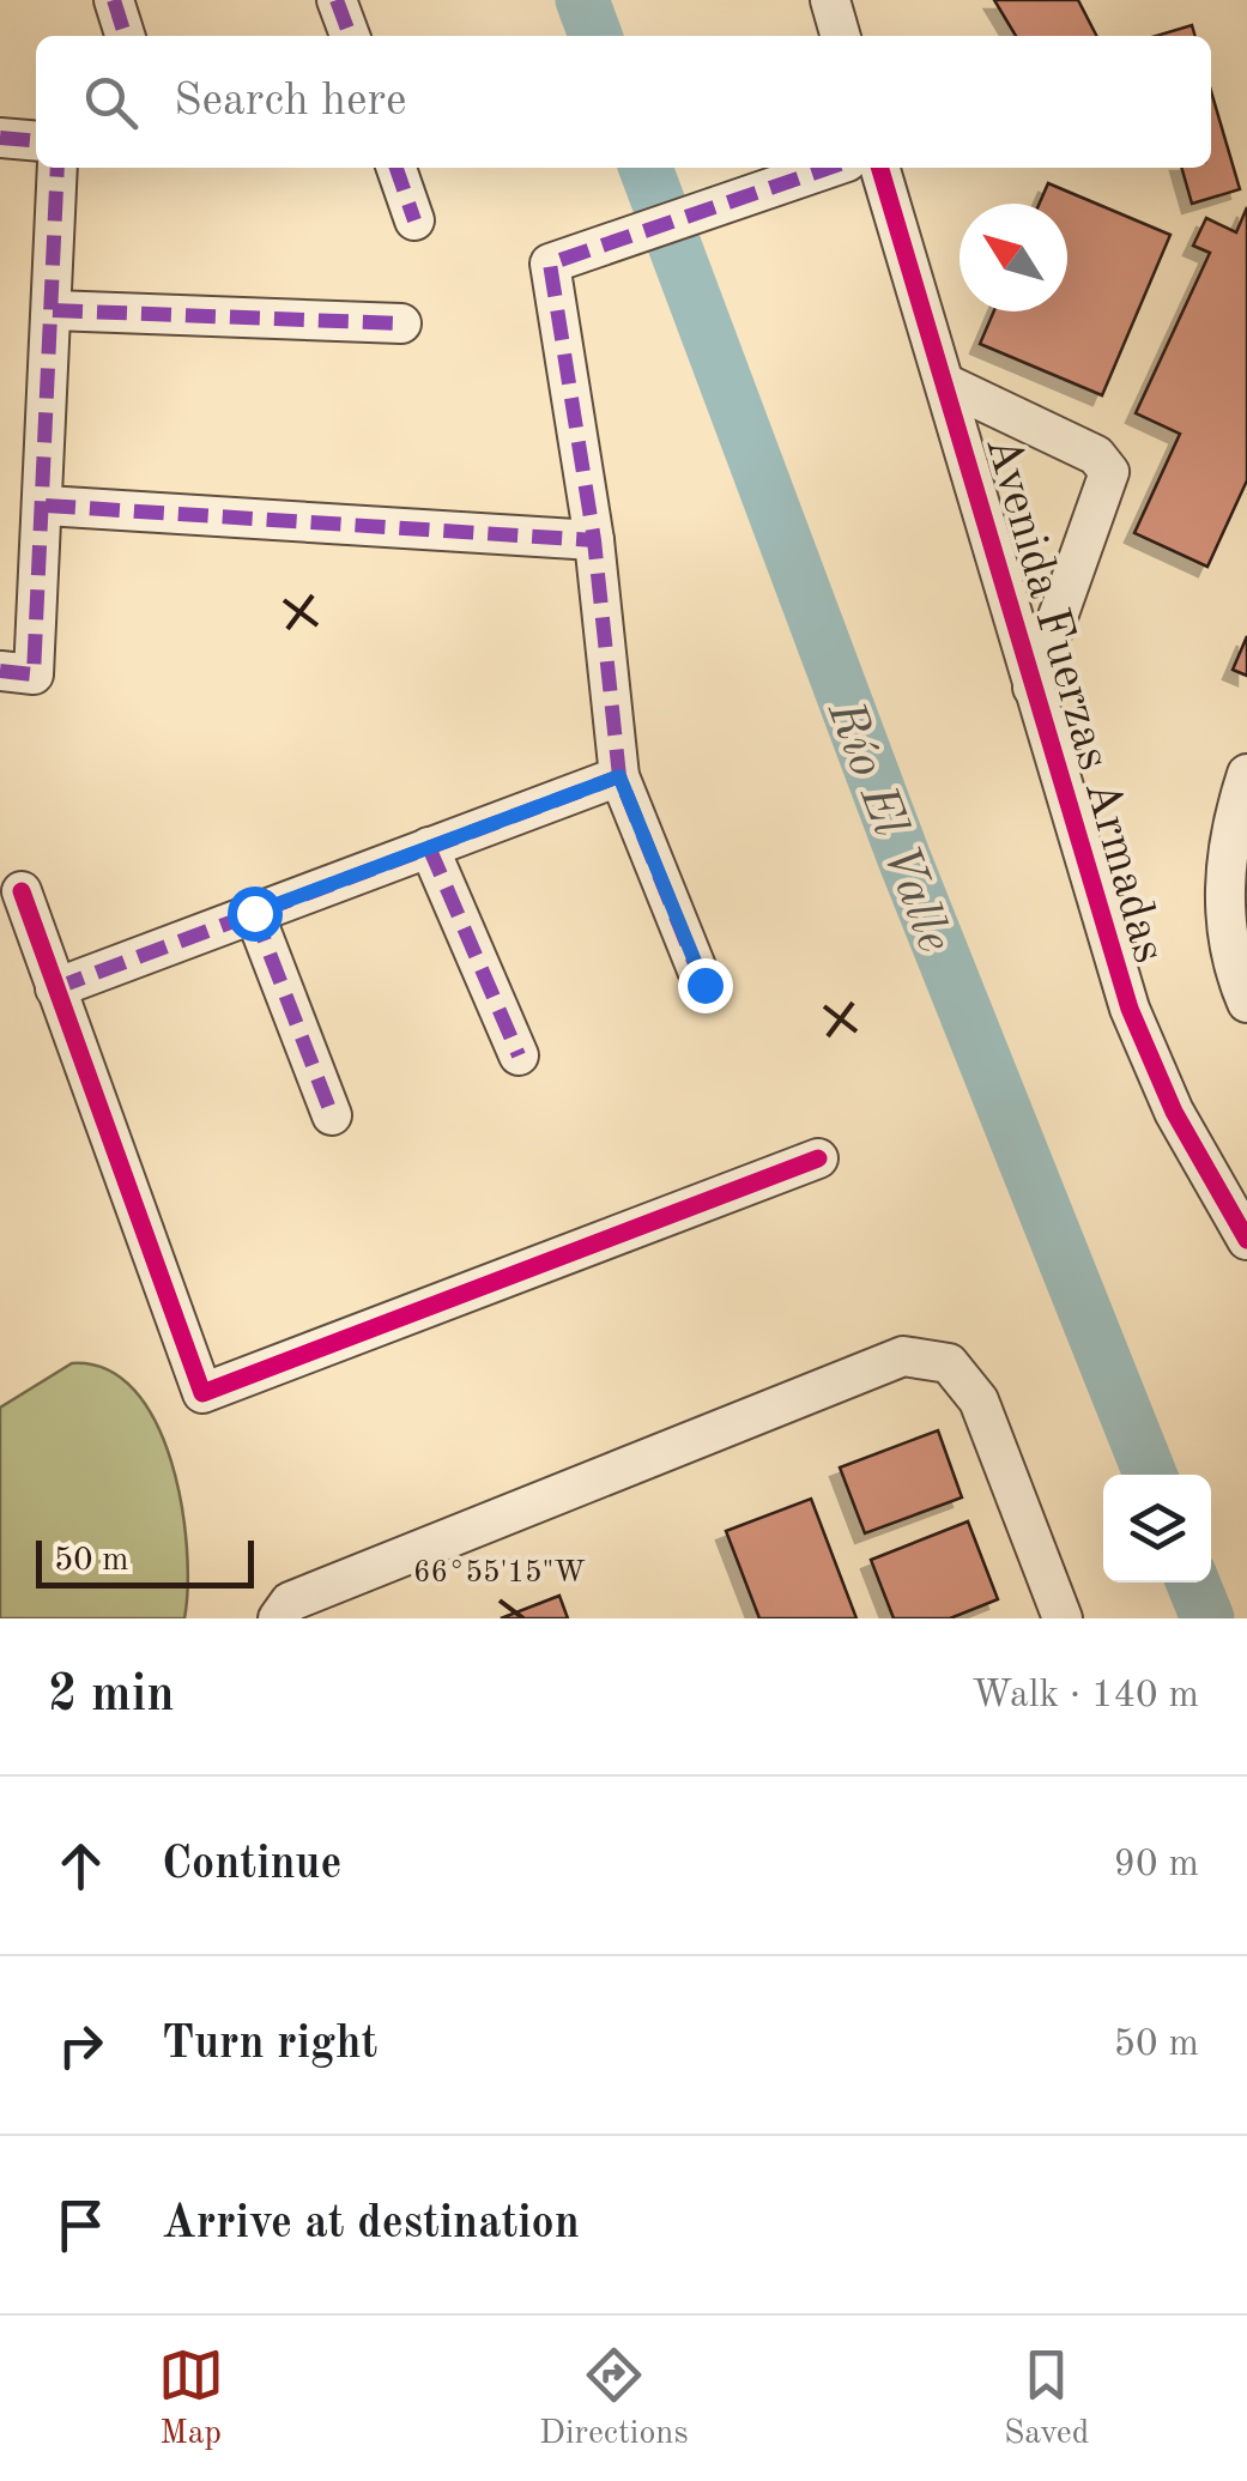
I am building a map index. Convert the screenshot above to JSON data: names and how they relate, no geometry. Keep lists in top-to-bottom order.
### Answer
{
  "streets": {
    "street": ["Avenida Fuerzas Armadas"]
  },
  "water": ["Río El Valle"],
  "scale_bar": "50 m",
  "north": "top left",
  "page": {
    "search": "Search here",
    "scale": "50 m",
    "heading": ["2 min", "Walk · 140 m"],
    "list": [
      ["Continue", "90 m"],
      ["Turn right", "50 m"],
      "Arrive at destination"
    ],
    "nav": ["Map", "Directions", "Saved"]
  },
  "coordinates": ["66°55'15\"W"]
}
